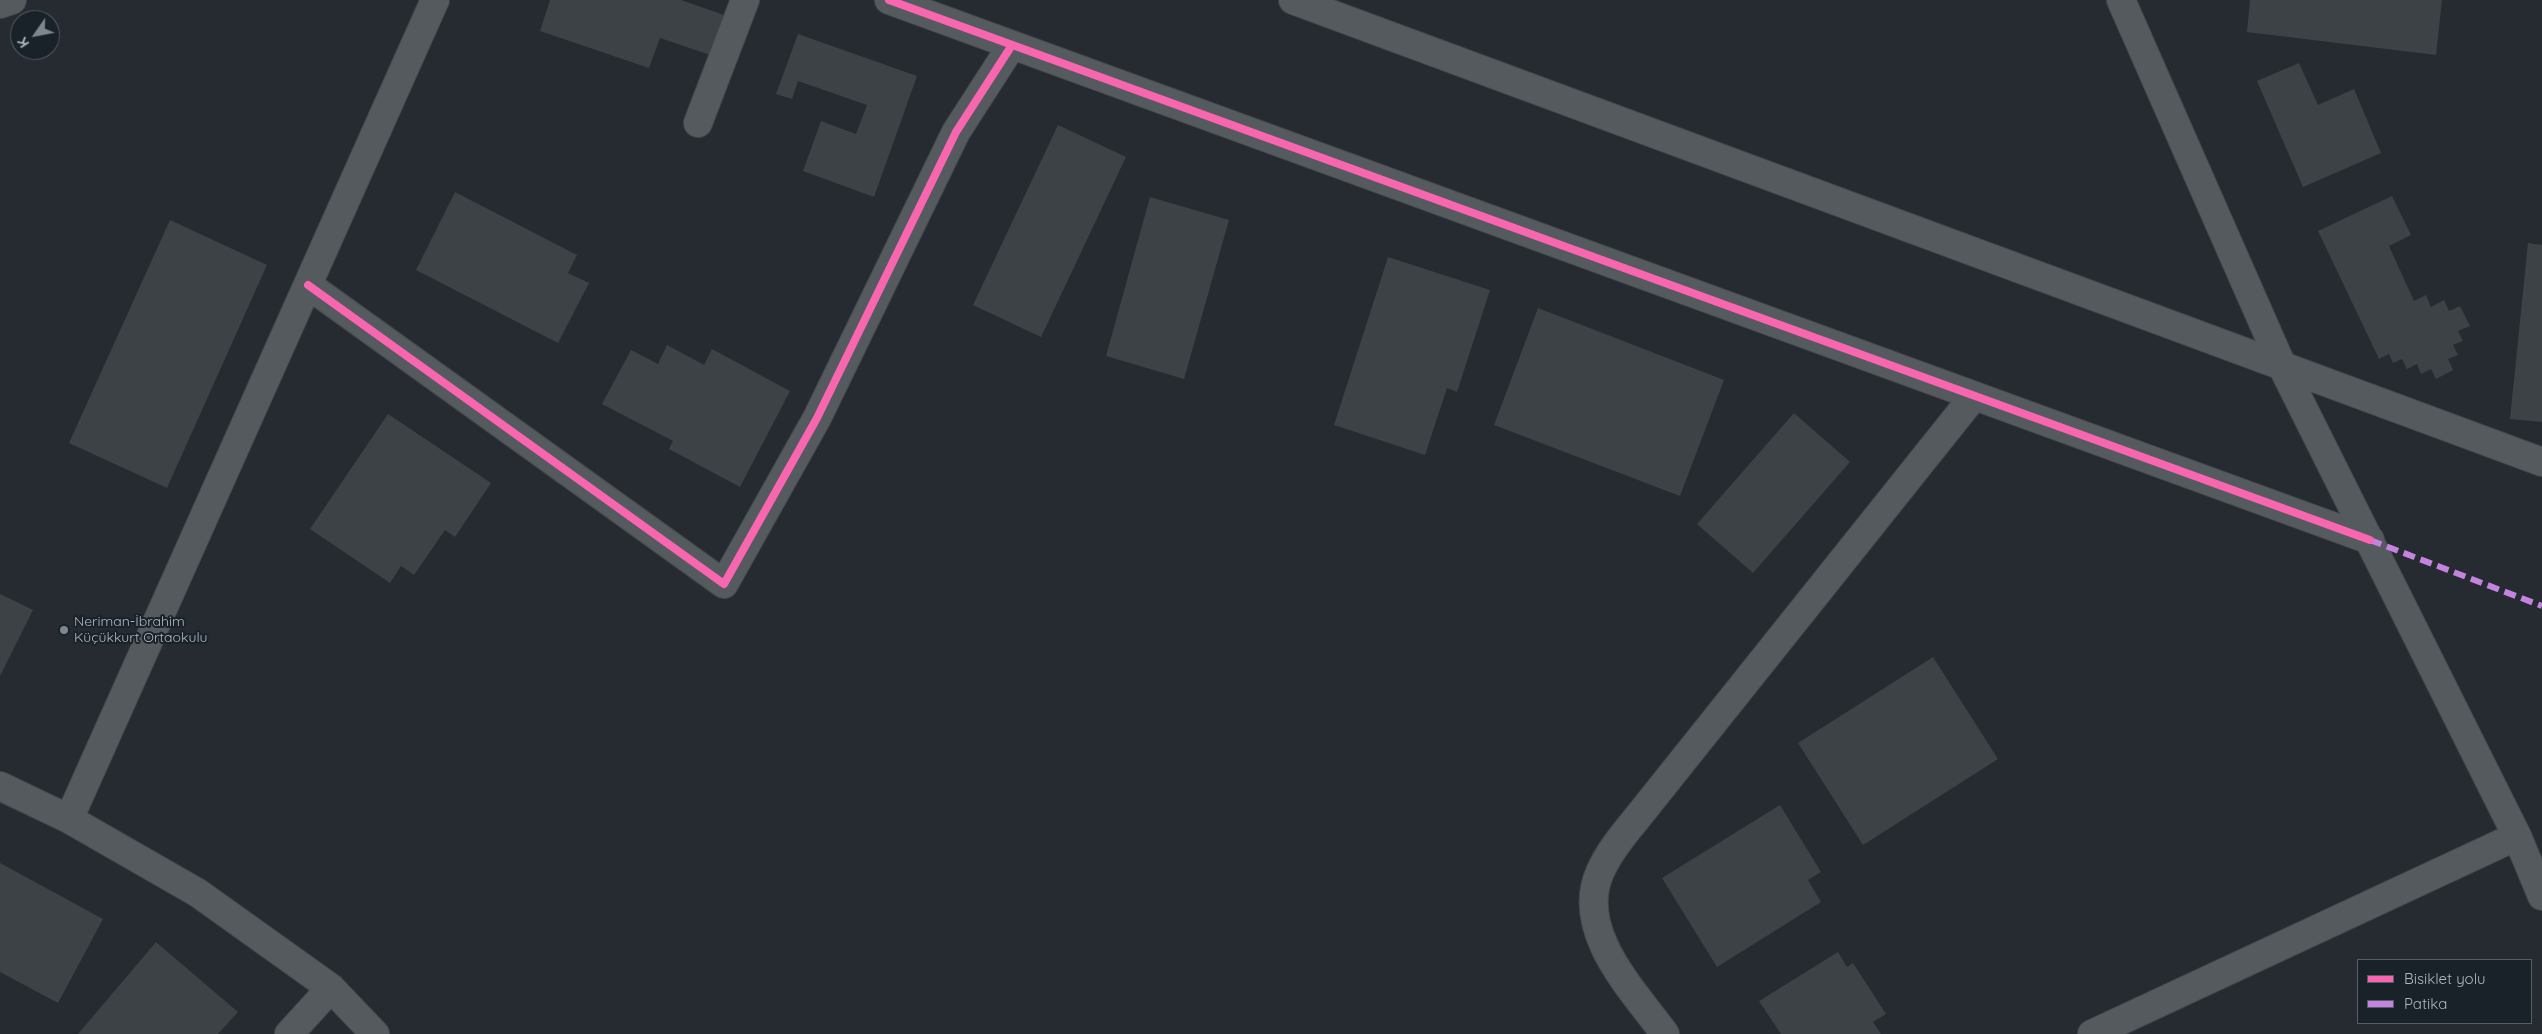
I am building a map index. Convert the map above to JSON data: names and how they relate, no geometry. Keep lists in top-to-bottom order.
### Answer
{
  "places": ["Neriman-İbrahim Küçükkurt Ortaokulu"],
  "legend": ["Bisiklet yolu", "Patika"],
  "north": "bottom left"
}
